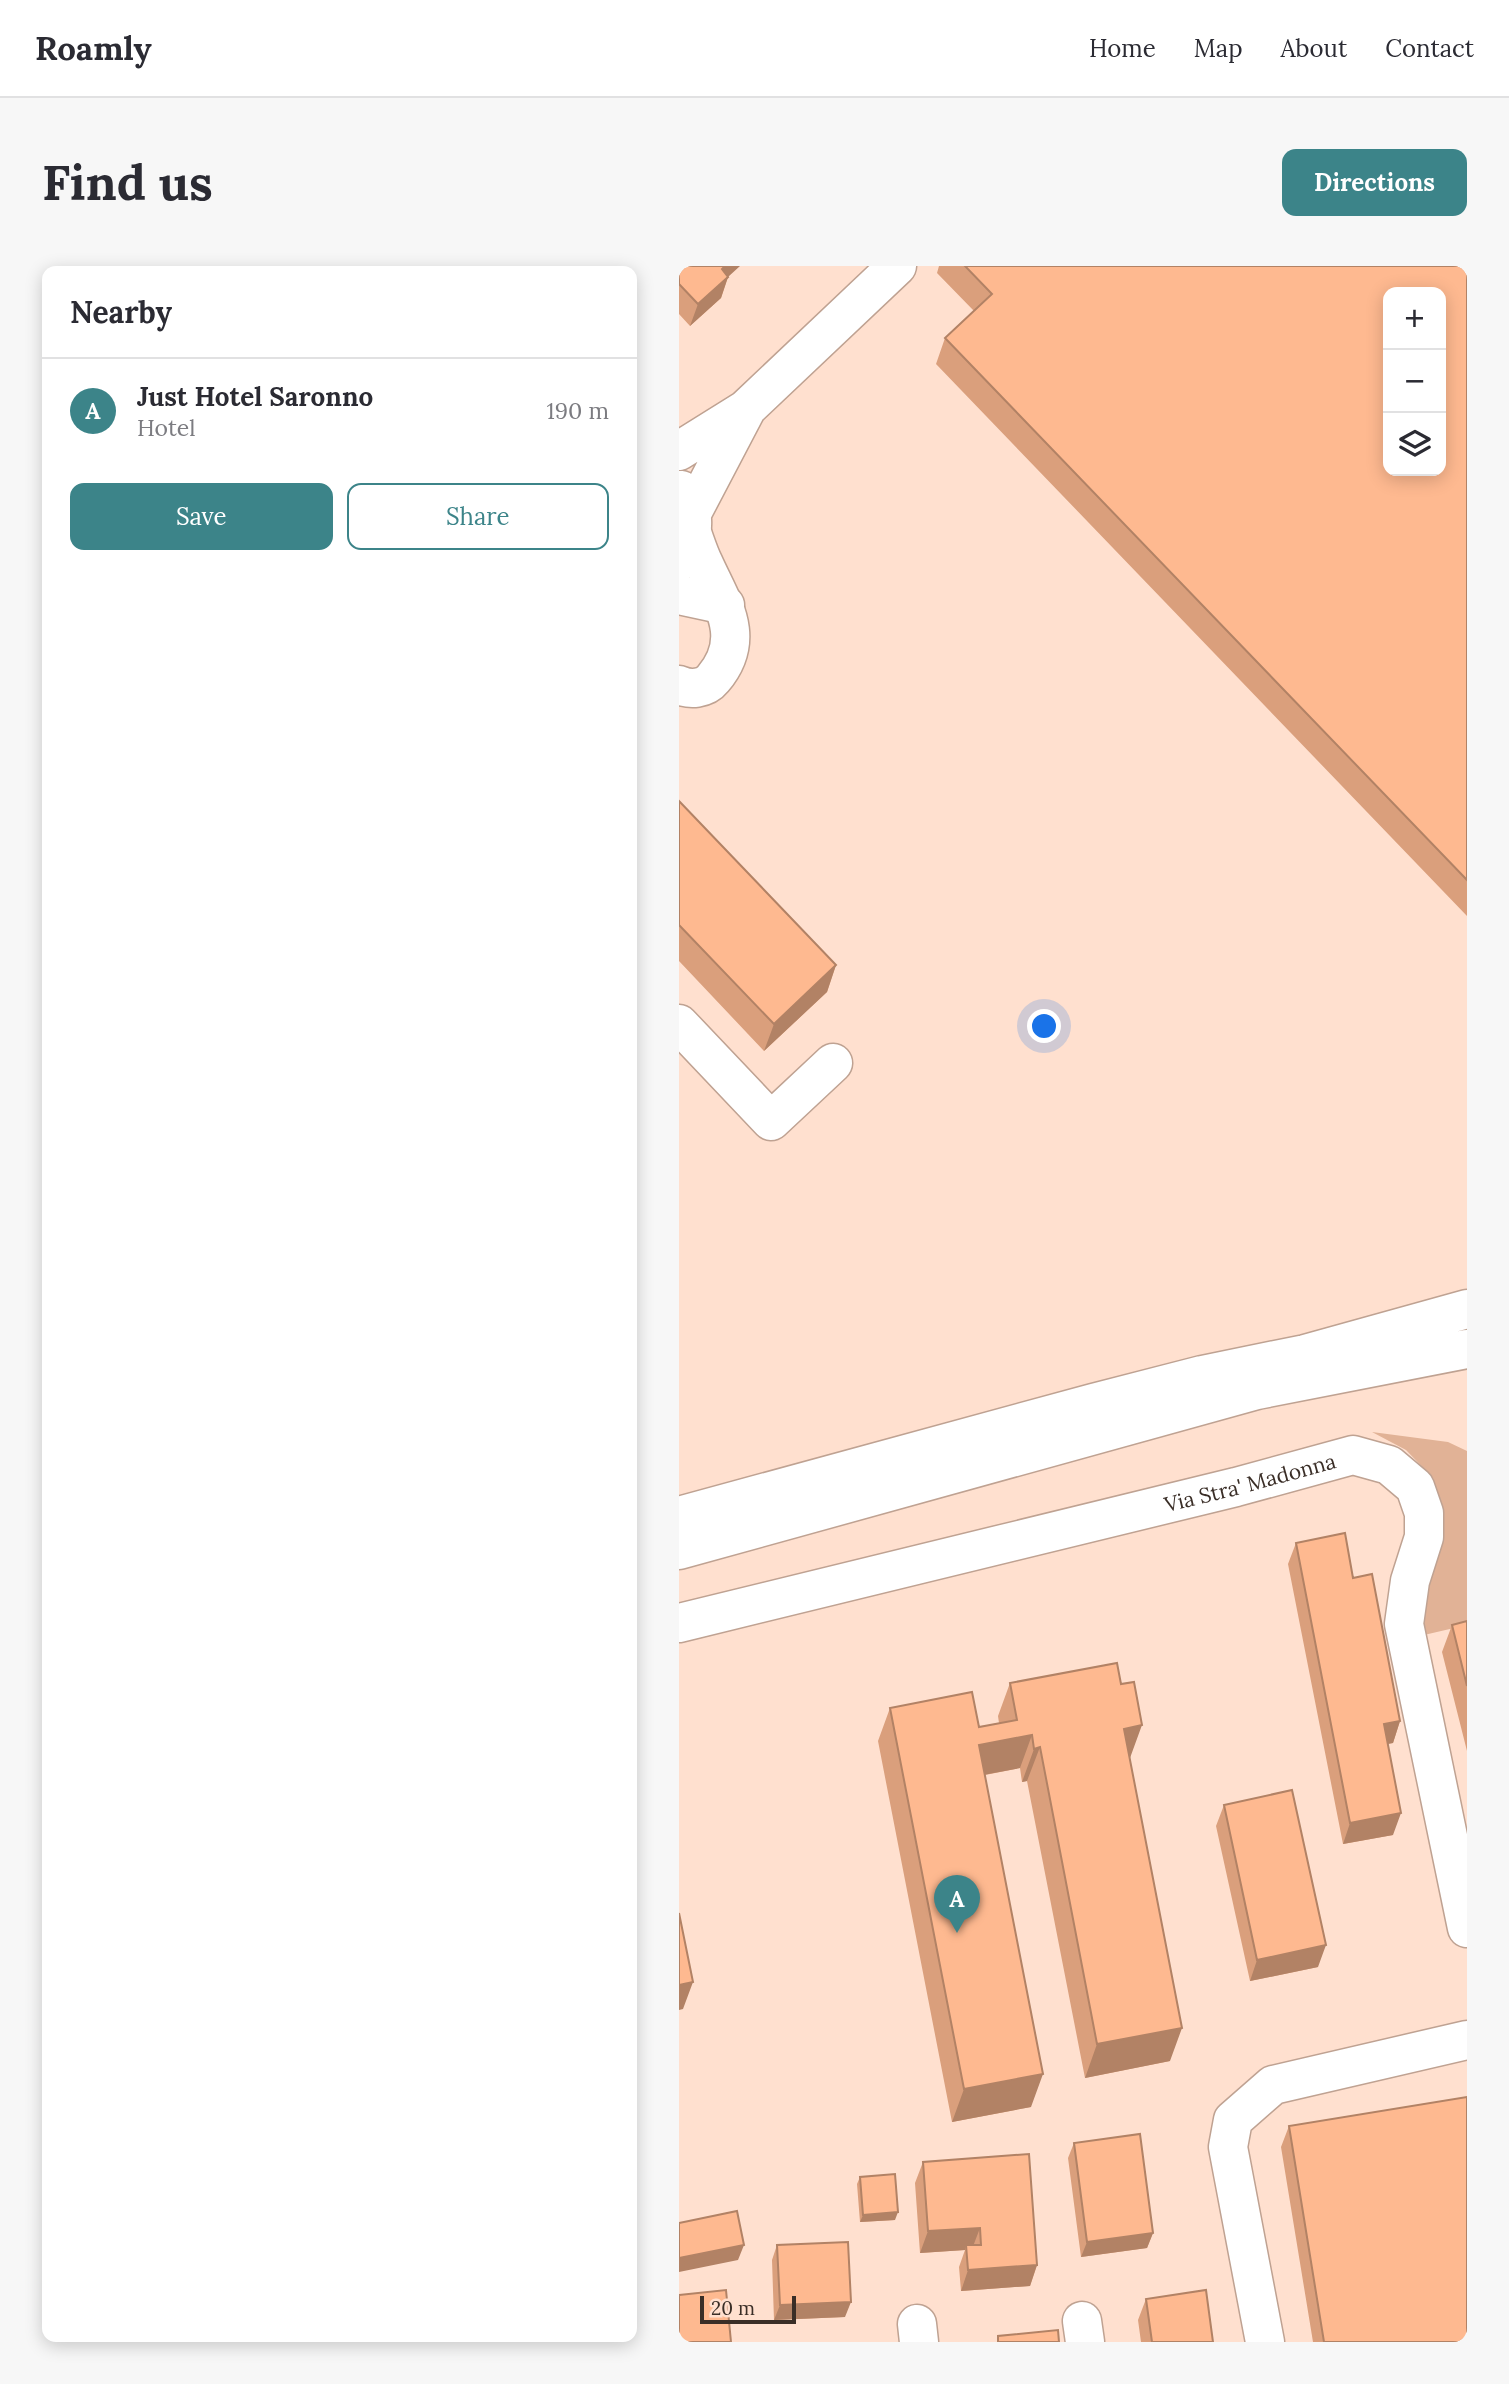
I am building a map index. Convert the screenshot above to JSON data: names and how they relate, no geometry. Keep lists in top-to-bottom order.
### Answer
{
  "streets": {
    "main road": ["Via Stra' Madonna"]
  },
  "scale_bar": "20 m",
  "page": {
    "header": "Roamly",
    "nav": [
      "Home",
      "Map",
      "About",
      "Contact"
    ],
    "buttons": [
      "Directions",
      ["Save", "Share"]
    ],
    "title": "Find us",
    "heading": "Nearby",
    "map_buttons": ["+", "−"],
    "list": [
      {
        "mark": "A",
        "name": "Just Hotel Saronno",
        "note": "Hotel",
        "value": "190 m"
      }
    ],
    "pins": "A",
    "scale": "20 m"
  }
}
